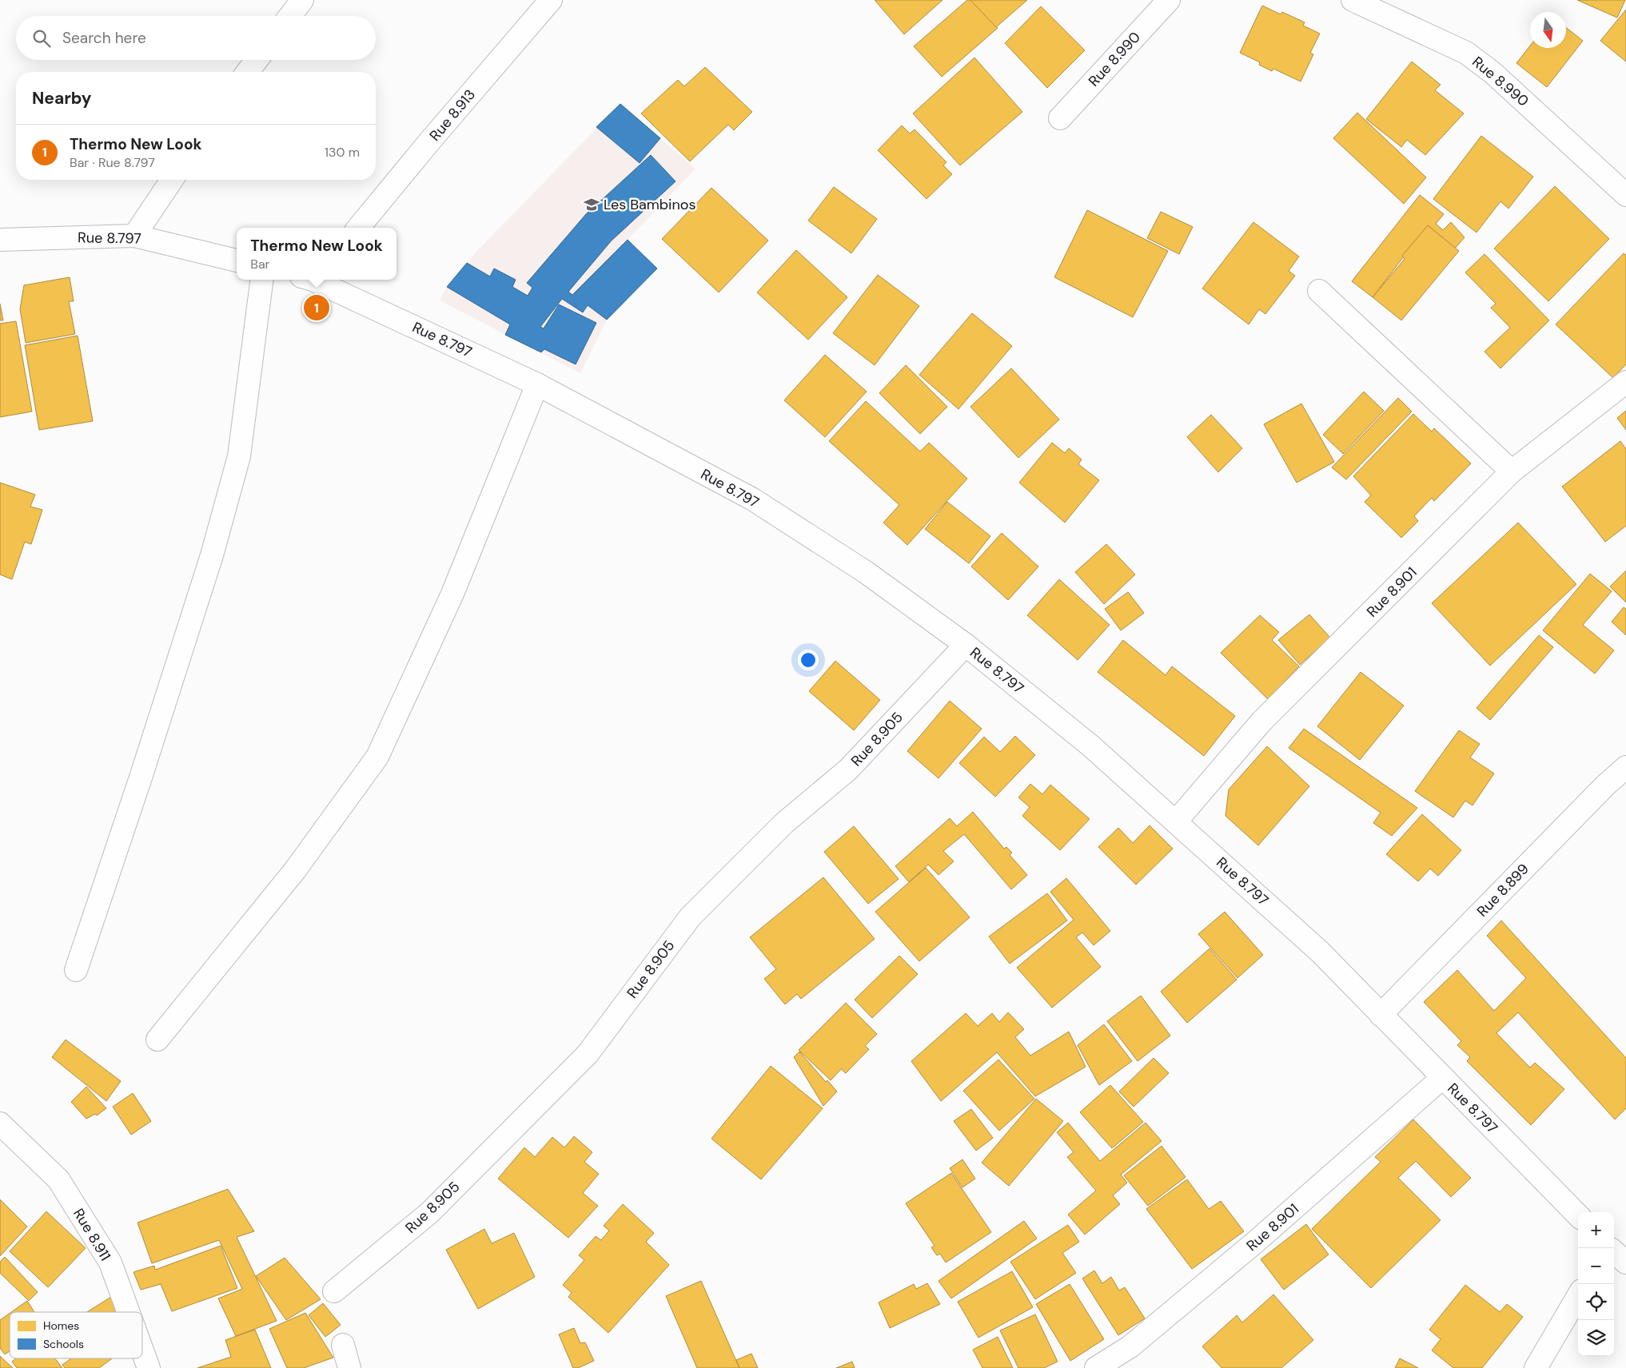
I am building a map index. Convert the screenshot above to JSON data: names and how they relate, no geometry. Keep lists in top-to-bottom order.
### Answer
{
  "streets": {
    "street": [
      "Rue 8.990",
      "Rue 8.913",
      "Rue 8.797",
      "Rue 8.901",
      "Rue 8.905",
      "Rue 8.899",
      "Rue 8.911"
    ]
  },
  "crossings": [
    ["Rue 8.797", "Rue 8.901"],
    ["Rue 8.797", "Rue 8.905"],
    ["Rue 8.797", "Rue 8.899"]
  ],
  "places": {
    "school or university": ["Les Bambinos"]
  },
  "legend": ["Homes", "Schools"],
  "north": "bottom",
  "page": {
    "search": "Search here",
    "heading": "Nearby",
    "list": [
      {
        "mark": "1",
        "name": "Thermo New Look",
        "note": "Bar · Rue 8.797",
        "value": "130 m"
      }
    ],
    "popup": ["Thermo New Look", "Bar"],
    "pins": "1",
    "map_buttons": ["+", "−"]
  }
}
